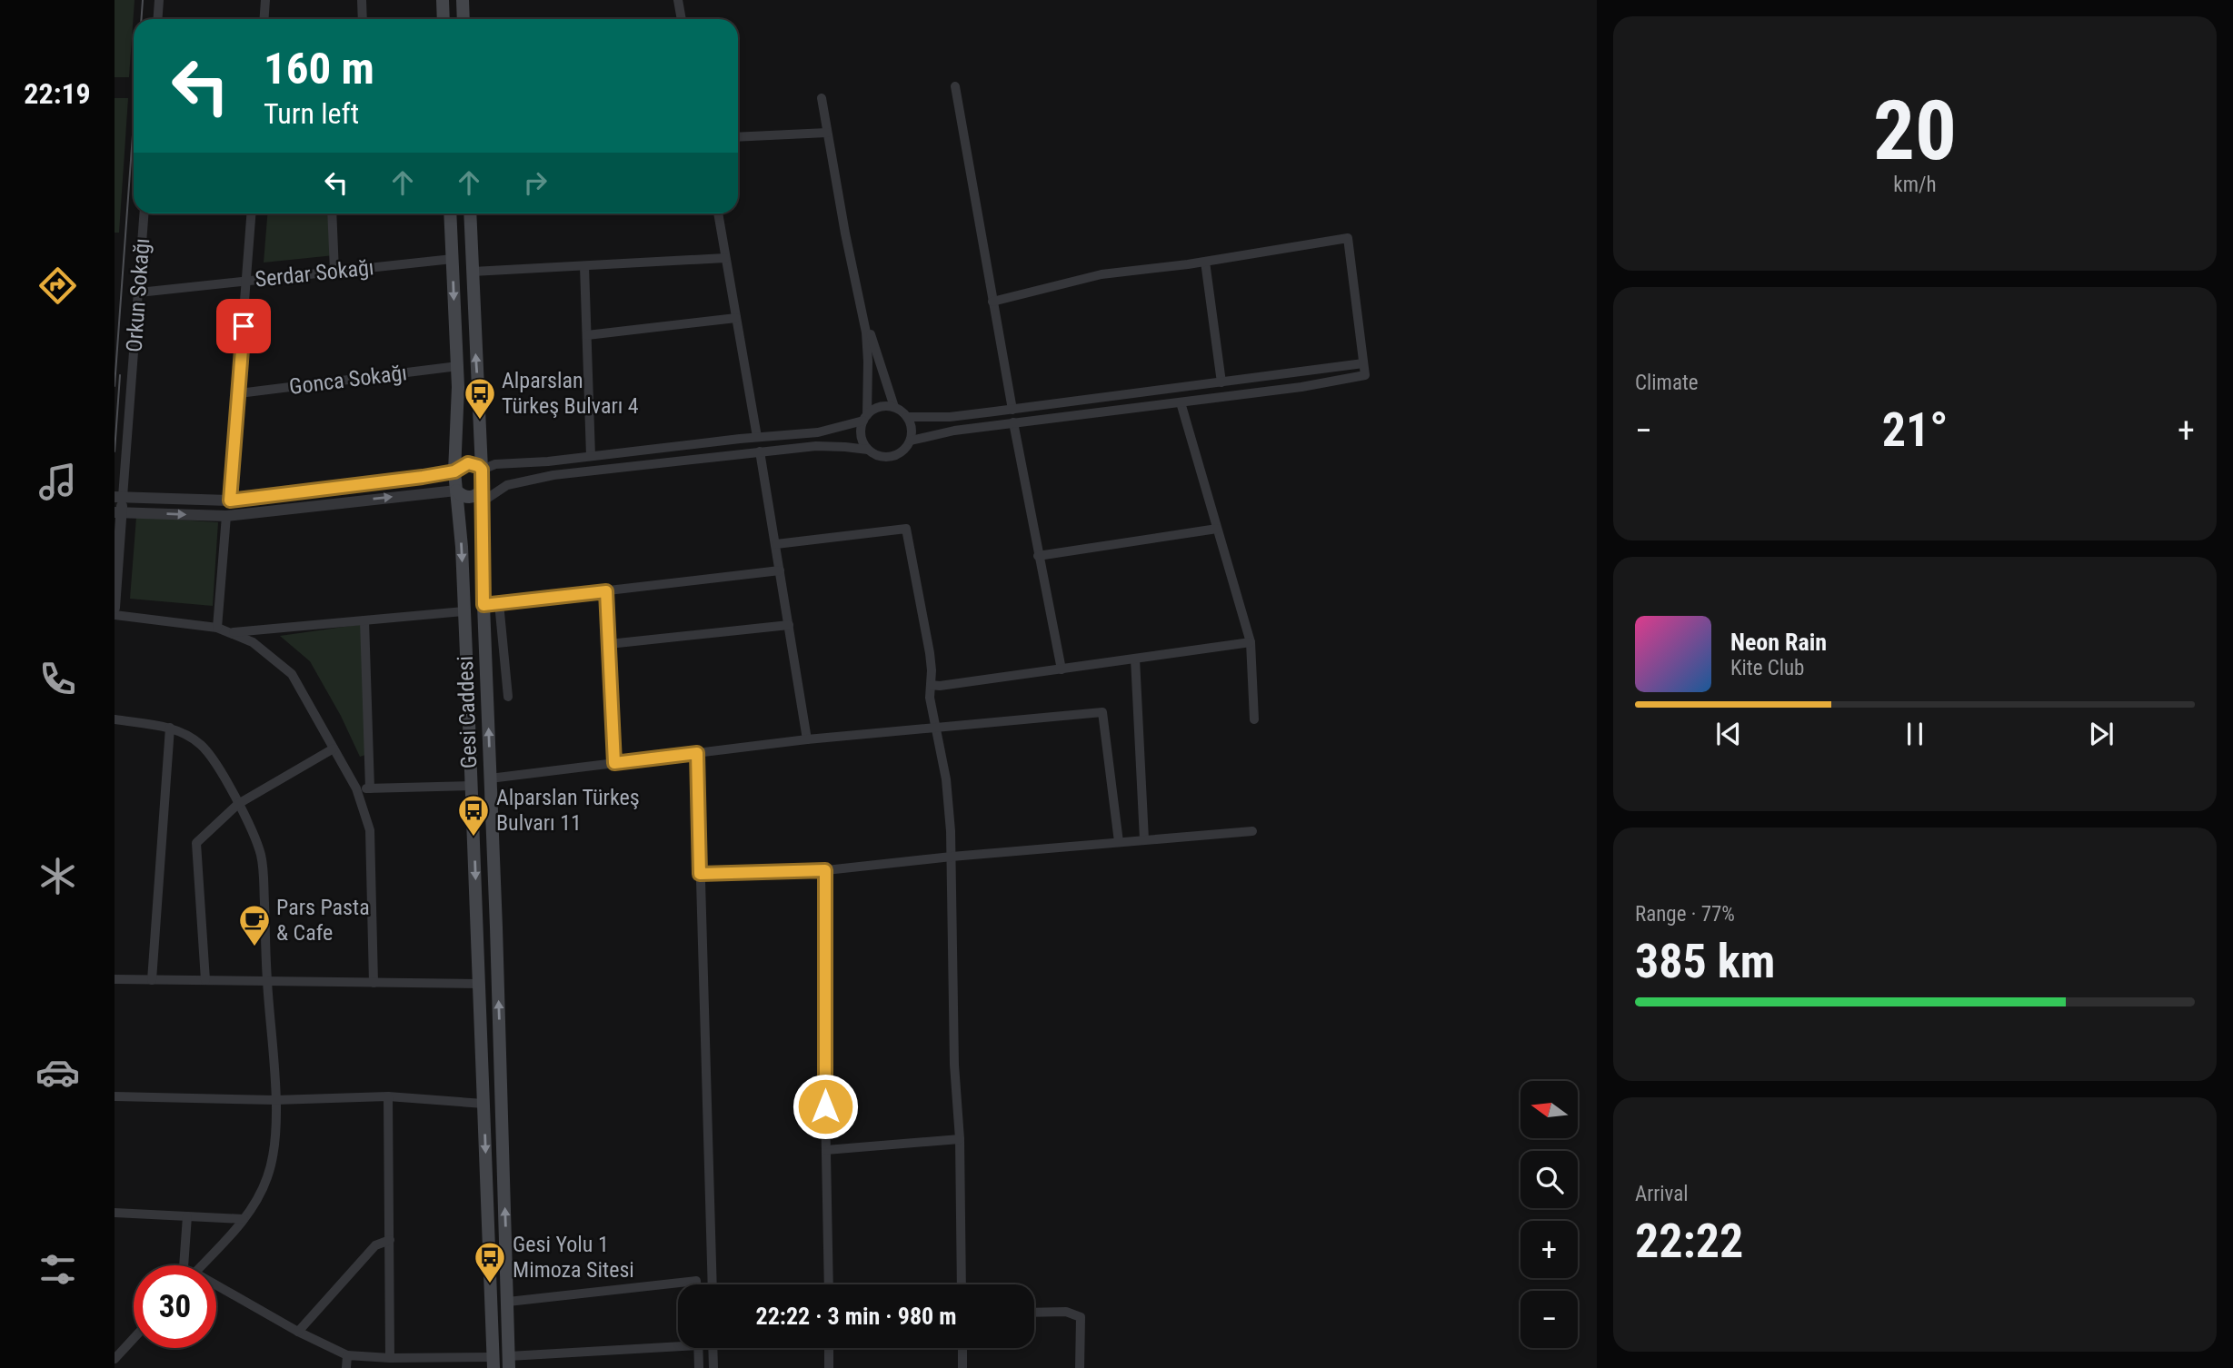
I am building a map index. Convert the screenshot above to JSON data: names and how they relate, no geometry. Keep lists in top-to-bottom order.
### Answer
{
  "streets": {
    "main road": ["Gesi Caddesi"],
    "street": ["Serdar Sokağı", "Orkun Sokağı", "Gonca Sokağı"]
  },
  "crossings": [
    ["Serdar Sokağı", "Orkun Sokağı"]
  ],
  "places": {
    "bus stop": ["Alparslan Türkeş Bulvarı 4", "Alparslan Türkeş Bulvarı 11", "Gesi Yolu 1 Mimoza Sitesi"],
    "cafe": ["Pars Pasta & Cafe"]
  },
  "north": "left",
  "page": {
    "tabs": "22:19",
    "tile": [
      ["20", "km/h"],
      "Climate",
      ["Range · 77%", "385 km"],
      ["Arrival", "22:22"]
    ],
    "turn": ["160 m", "Turn left"],
    "heat": ["−", "21°", "+"],
    "song": ["Neon Rain", "Kite Club"],
    "map_buttons": ["+", "−"],
    "limit": "30",
    "trip": "22:22 · 3 min · 980 m"
  }
}
